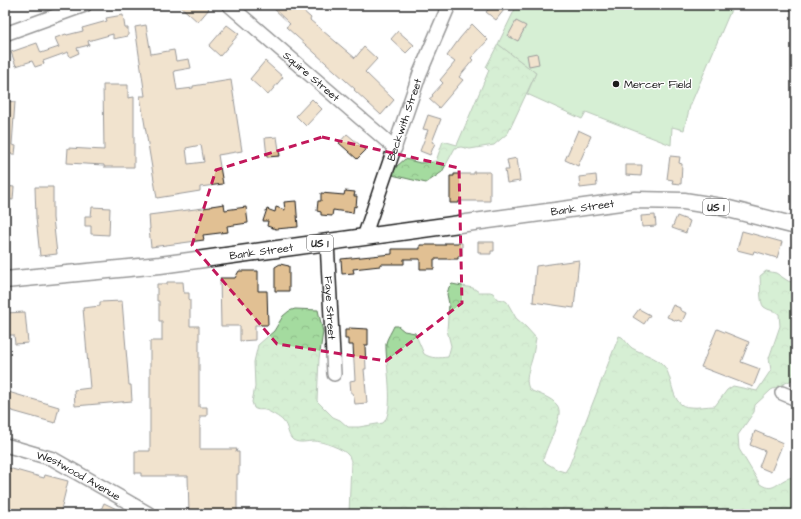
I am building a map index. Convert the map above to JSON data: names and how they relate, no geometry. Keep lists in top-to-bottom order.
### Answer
{
  "streets": {
    "main road": ["Bank Street", "US 1"],
    "street": [
      "Squire Street",
      "Beckwith Street",
      "Faye Street",
      "Westwood Avenue"
    ]
  },
  "crossings": [
    ["Squire Street", "Beckwith Street"],
    ["Beckwith Street", "Bank Street"],
    ["Bank Street", "Faye Street"]
  ],
  "places": ["Mercer Field"]
}
